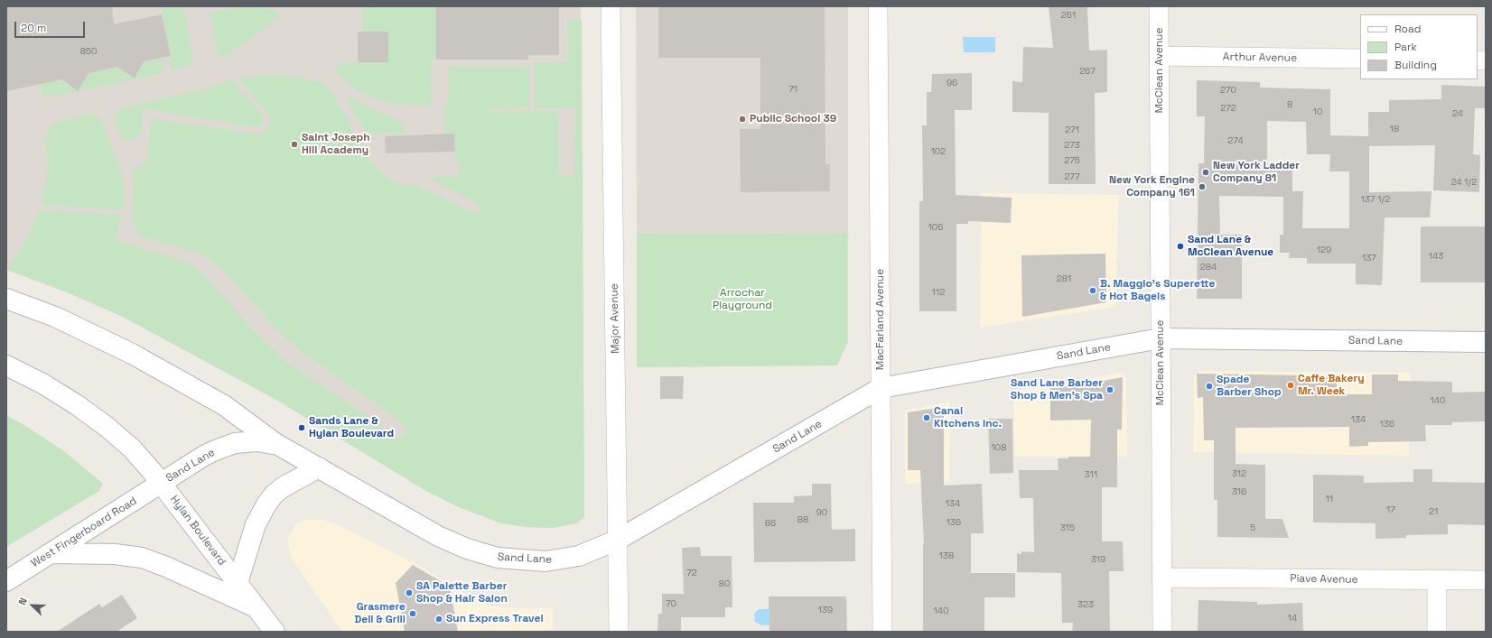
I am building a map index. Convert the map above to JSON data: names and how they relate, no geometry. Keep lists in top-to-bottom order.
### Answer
{
  "streets": {
    "street": [
      "Arthur Avenue",
      "McClean Avenue",
      "Major Avenue",
      "MacFarland Avenue",
      "Sand Lane",
      "Hylan Boulevard",
      "West Fingerboard Road",
      "Piave Avenue"
    ]
  },
  "crossings": [
    ["Arthur Avenue", "McClean Avenue"],
    ["McClean Avenue", "Sand Lane"],
    ["McClean Avenue", "Piave Avenue"],
    ["Major Avenue", "Sand Lane"],
    ["MacFarland Avenue", "Sand Lane"],
    ["Sand Lane", "Hylan Boulevard"],
    ["Sand Lane", "West Fingerboard Road"],
    ["Hylan Boulevard", "West Fingerboard Road"]
  ],
  "parks": ["Arrochar Playground"],
  "places": [
    "Public School 39",
    "Saint Joseph Hill Academy",
    "New York Ladder Company 81",
    "New York Engine Company 161",
    "Sand Lane & McClean Avenue",
    "B. Maggio's Superette & Hot Bagels",
    "Caffe Bakery Mr. Week",
    "Spade Barber Shop",
    "Sand Lane Barber Shop & Men's Spa",
    "Canal Kitchens Inc.",
    "Sands Lane & Hylan Boulevard",
    "SA Palette Barber Shop & Hair Salon",
    "Grasmere Deli & Grill",
    "Sun Express Travel"
  ],
  "house_numbers": [
    "261",
    "850",
    "267",
    "96",
    "71",
    "270",
    "8",
    "272",
    "10",
    "24",
    "18",
    "271",
    "274",
    "273",
    "102",
    "275",
    "277",
    "24 1/2",
    "137 1/2",
    "106",
    "129",
    "143",
    "137",
    "284",
    "281",
    "112",
    "140",
    "134",
    "136",
    "108",
    "312",
    "311",
    "316",
    "11",
    "134",
    "17",
    "21",
    "90",
    "88",
    "136",
    "86",
    "315",
    "5",
    "138",
    "319",
    "72",
    "80",
    "70",
    "323",
    "139",
    "140",
    "14"
  ],
  "legend": ["Road", "Park", "Building"],
  "scale_bar": "20 m",
  "north": "top left"
}
